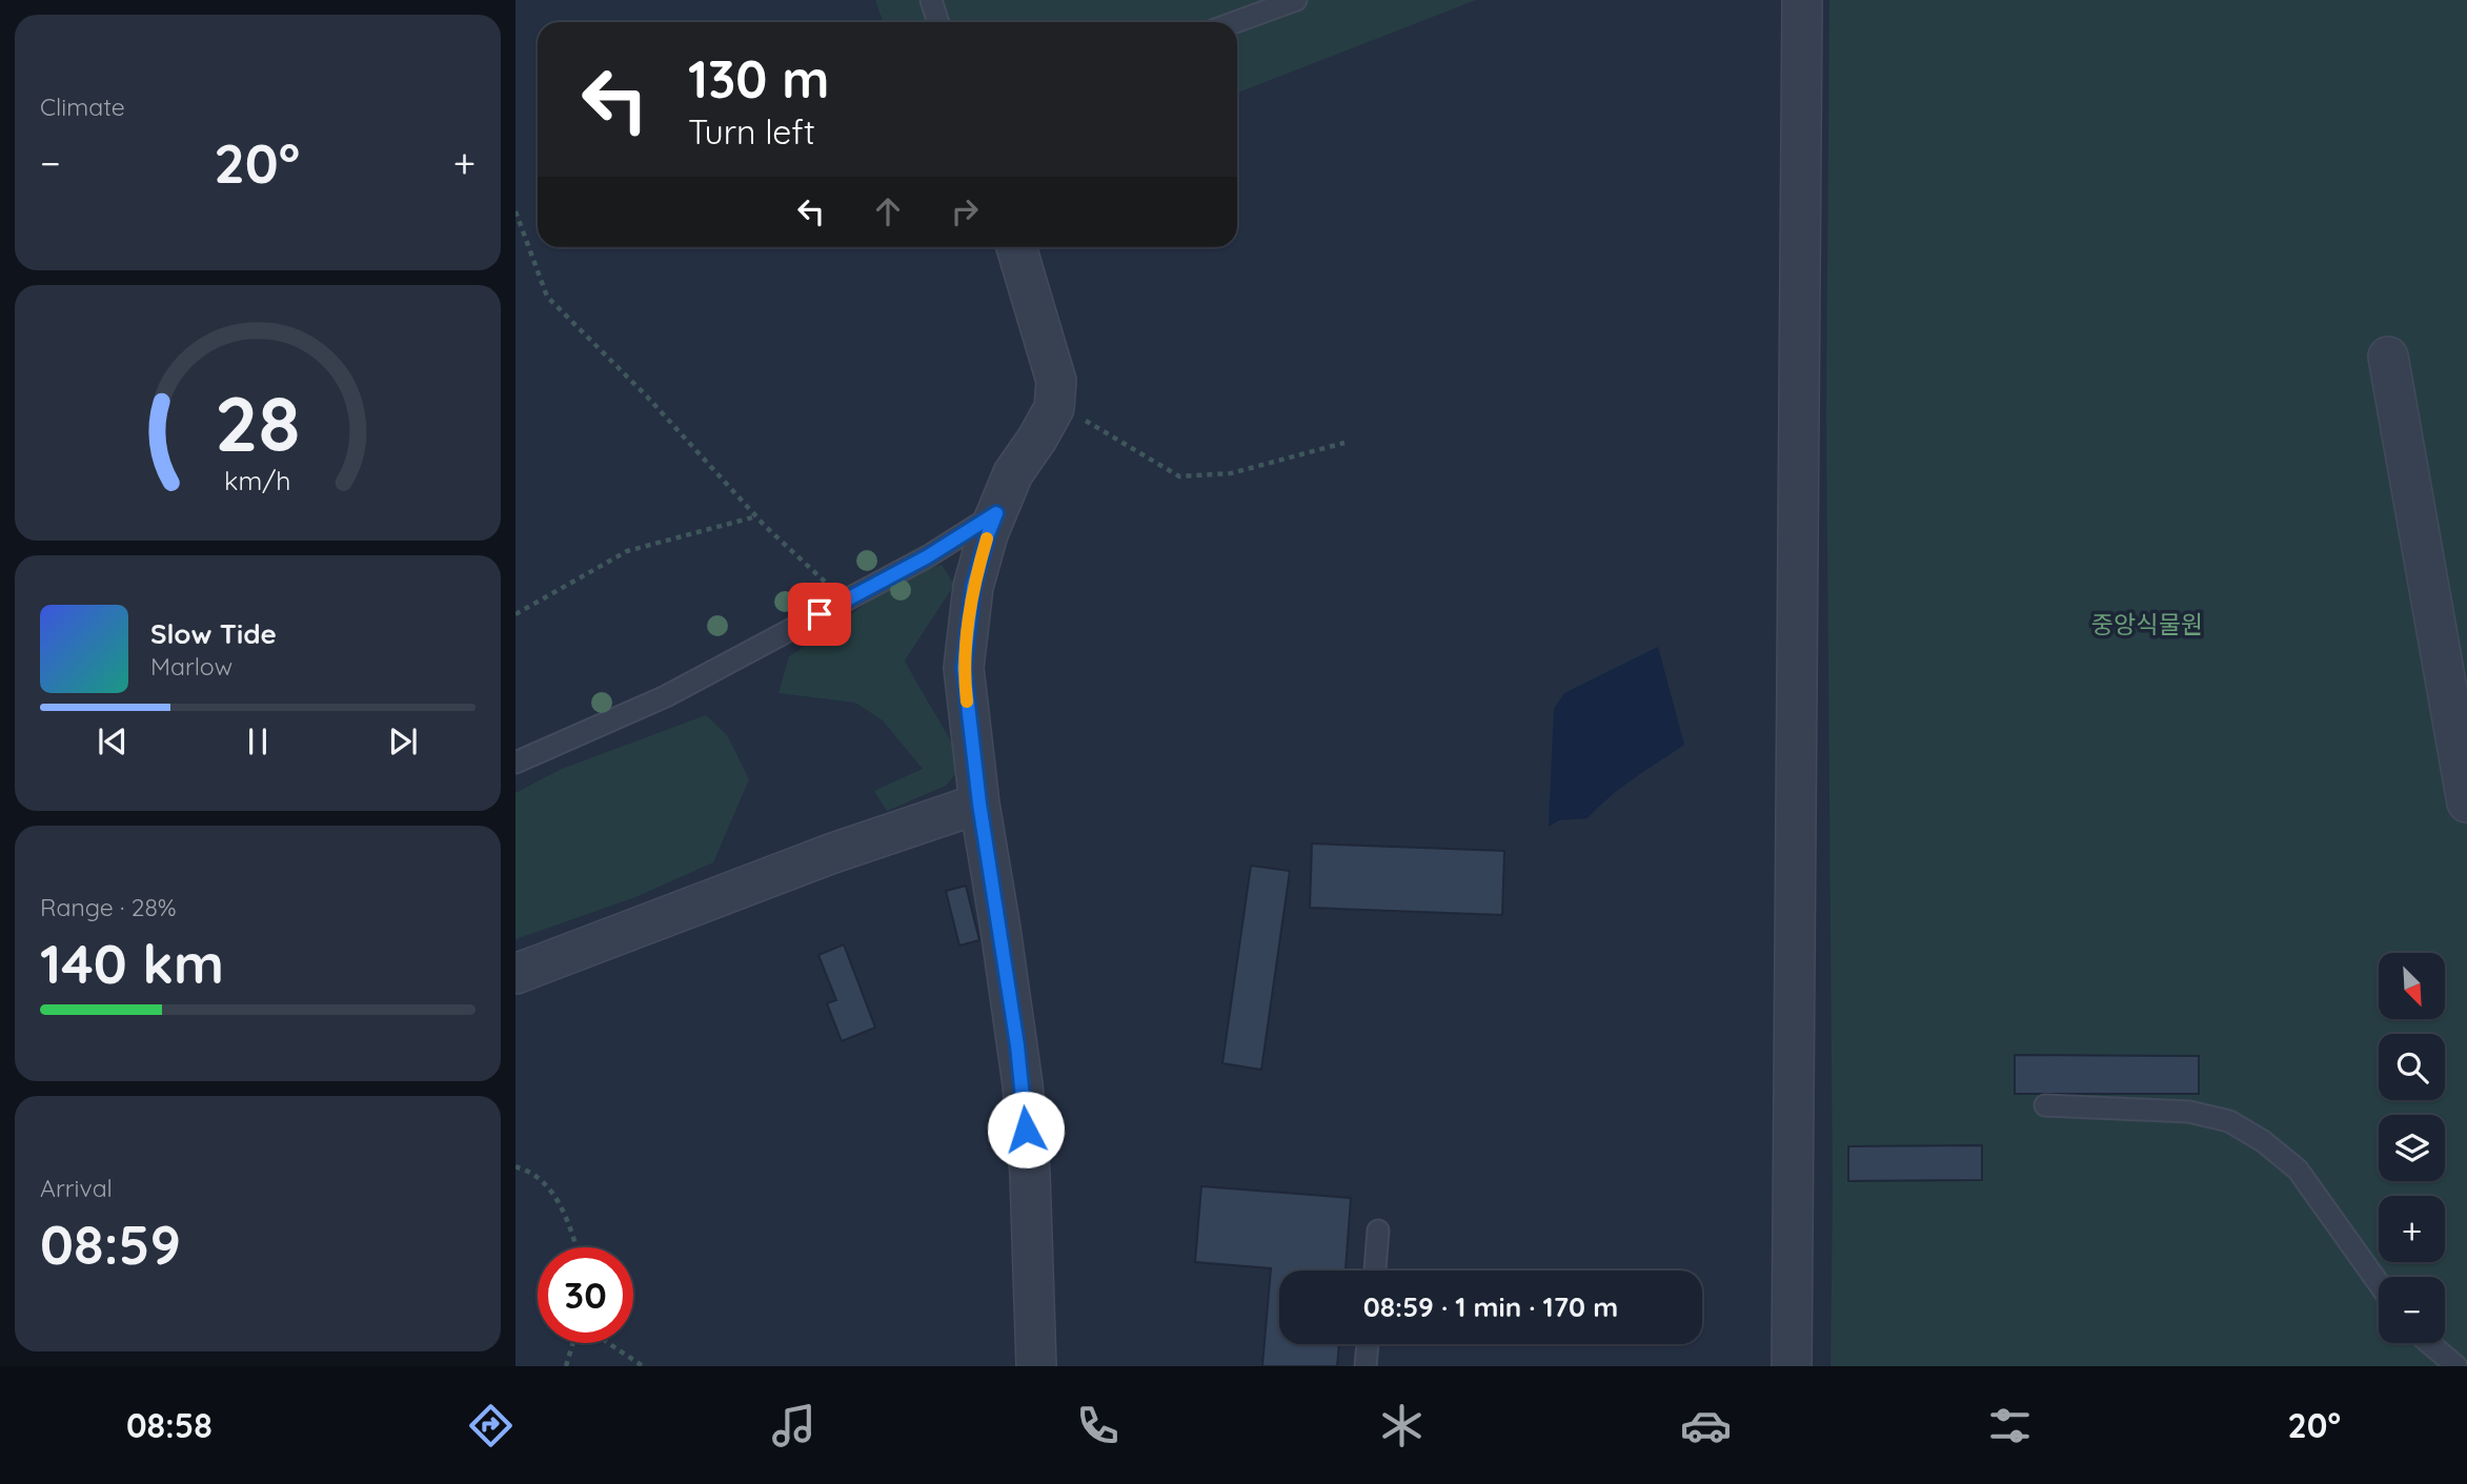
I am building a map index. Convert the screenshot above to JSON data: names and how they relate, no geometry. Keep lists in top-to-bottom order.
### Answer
{
  "parks": ["중앙식물원"],
  "north": "bottom right",
  "page": {
    "tile": [
      "Climate",
      ["Range · 28%", "140 km"],
      ["Arrival", "08:59"]
    ],
    "turn": ["130 m", "Turn left"],
    "heat": ["−", "20°", "+"],
    "song": ["Slow Tide", "Marlow"],
    "map_buttons": ["+", "−"],
    "limit": "30",
    "trip": "08:59 · 1 min · 170 m",
    "tabs": ["08:58", "20°"],
    "gauge": ["28", "km/h"]
  }
}
